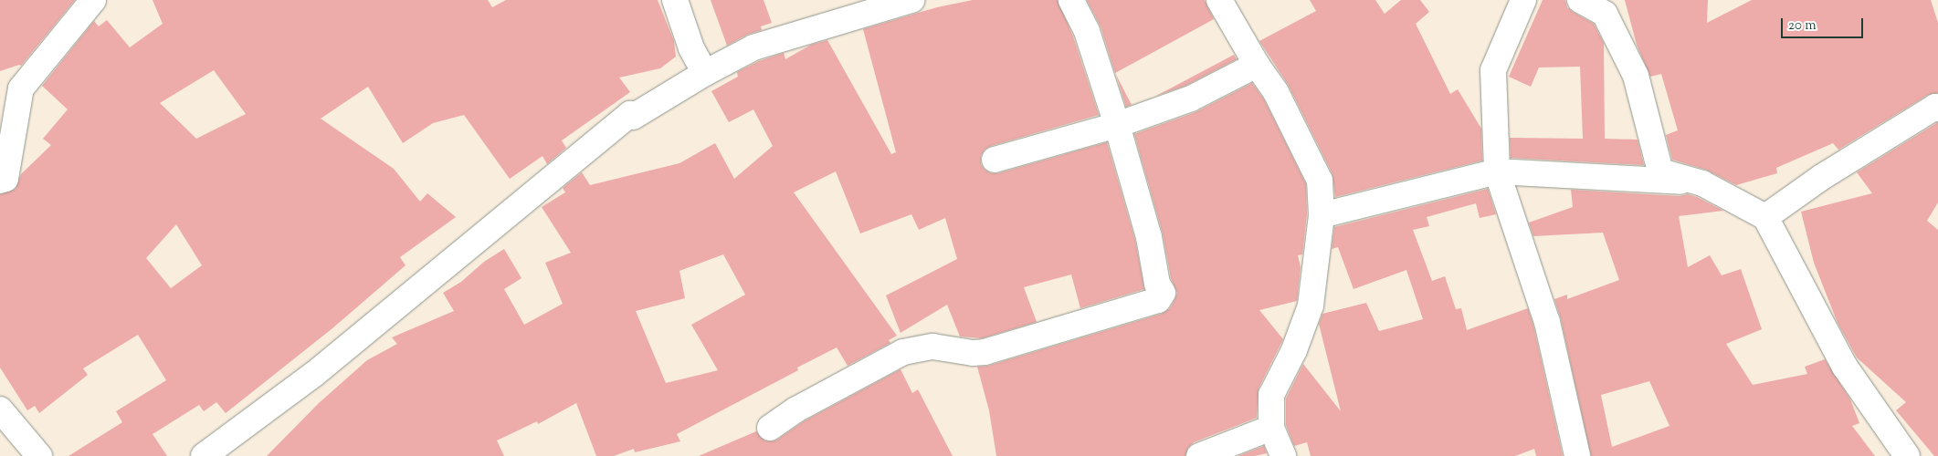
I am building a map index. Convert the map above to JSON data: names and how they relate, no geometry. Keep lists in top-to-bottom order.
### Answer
{
  "scale_bar": "20 m"
}
